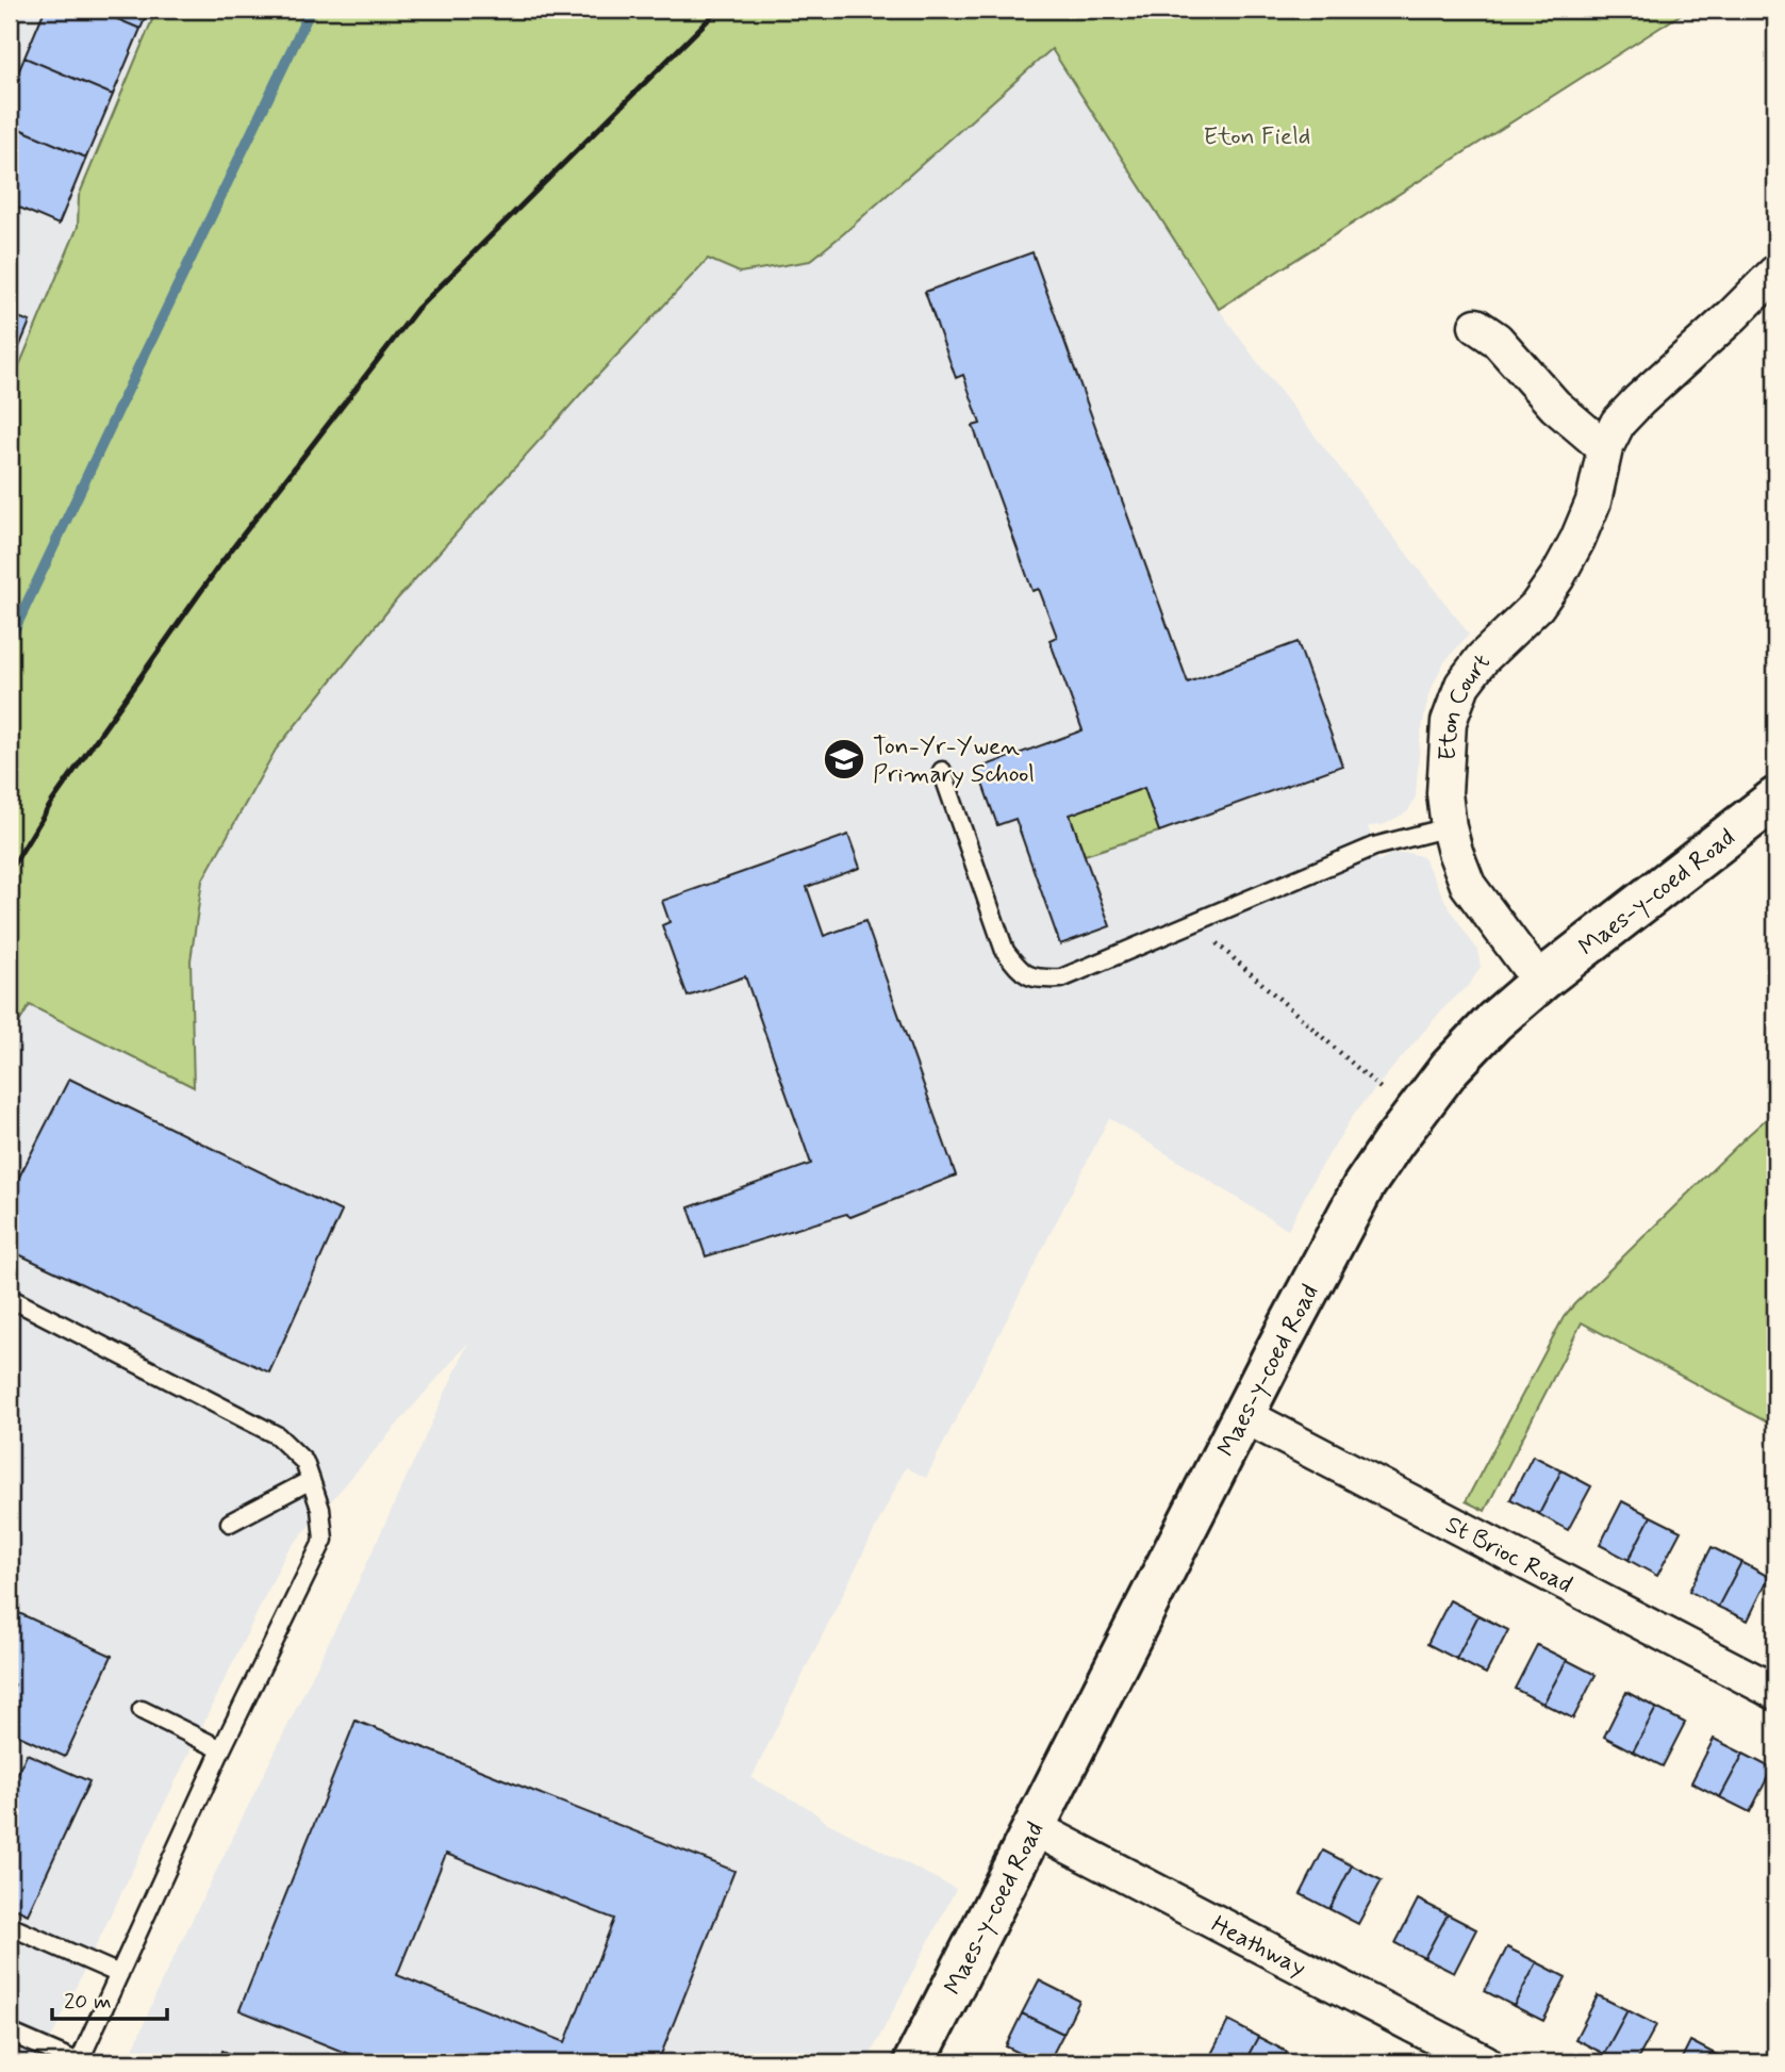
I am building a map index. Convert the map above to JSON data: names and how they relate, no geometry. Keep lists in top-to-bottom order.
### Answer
{
  "streets": {
    "street": [
      "Eton Court",
      "Maes-y-coed Road",
      "St Brioc Road",
      "Heathway"
    ]
  },
  "crossings": [
    ["Eton Court", "Maes-y-coed Road"],
    ["Maes-y-coed Road", "St Brioc Road"],
    ["Maes-y-coed Road", "Heathway"]
  ],
  "parks": ["Eton Field"],
  "places": {
    "school or university": ["Ton-Yr-Ywen Primary School"]
  },
  "scale_bar": "20 m"
}
